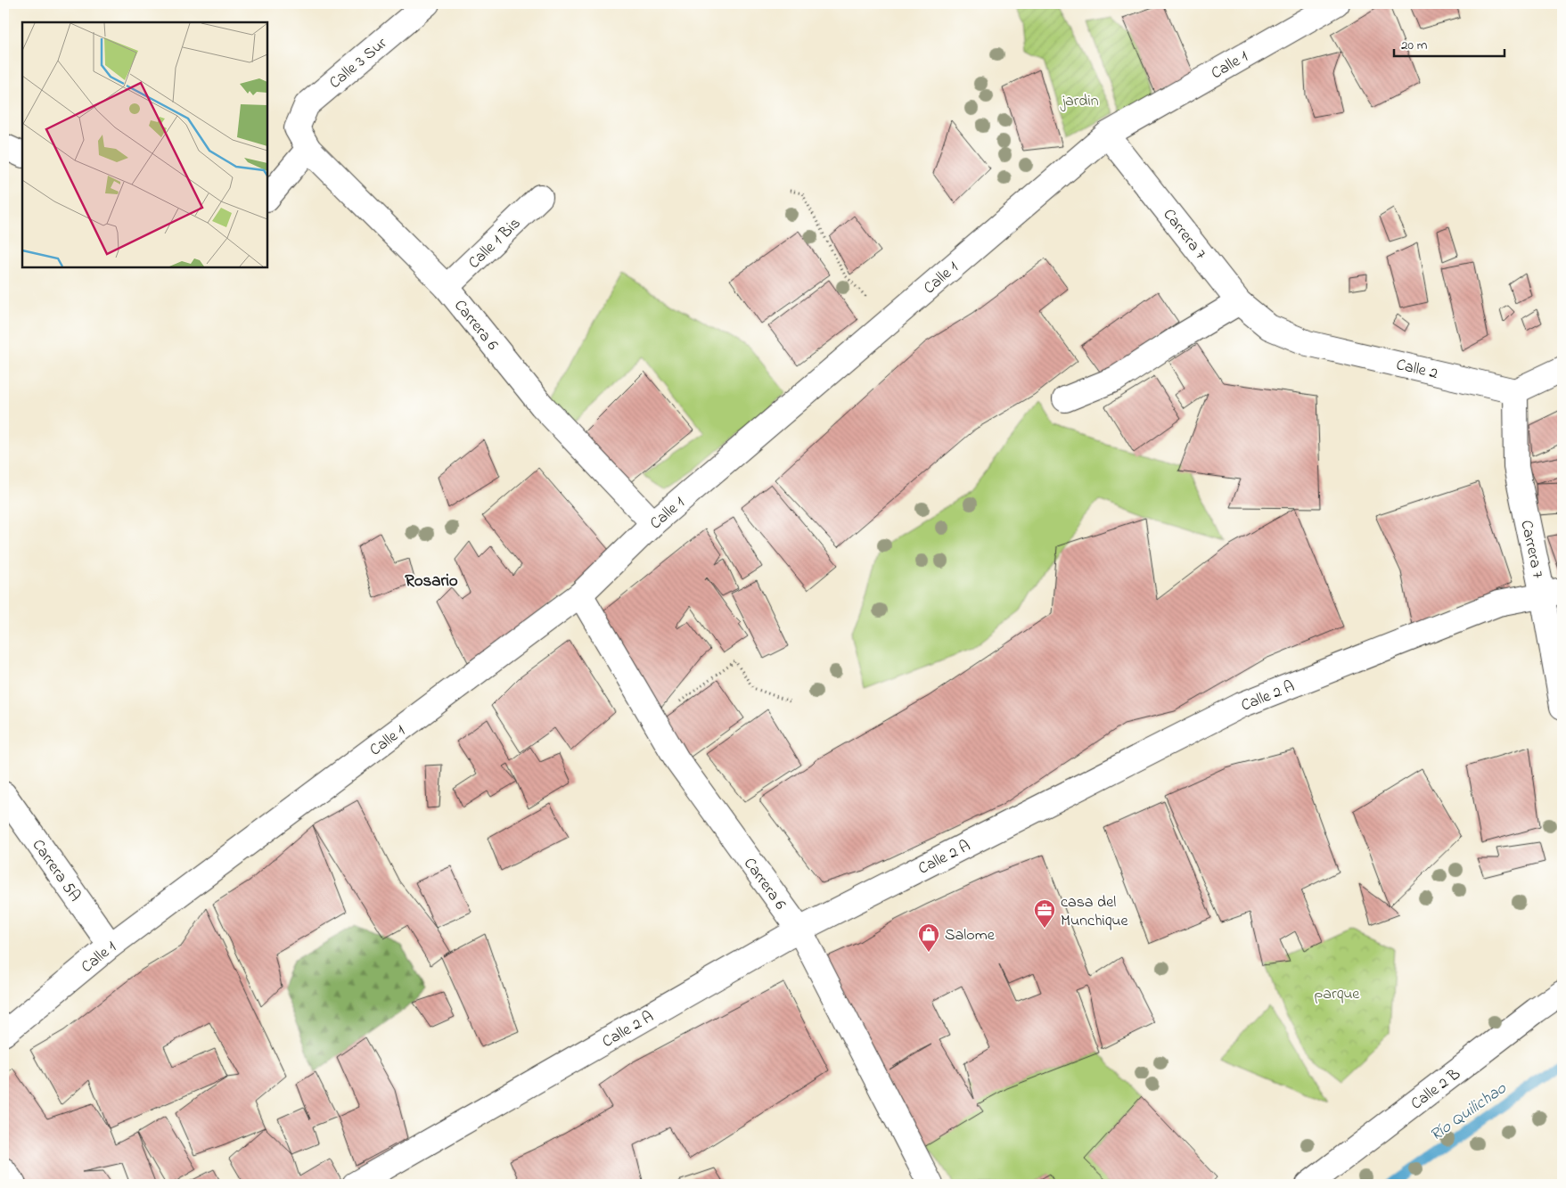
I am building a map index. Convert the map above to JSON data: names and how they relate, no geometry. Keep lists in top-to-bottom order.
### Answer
{
  "streets": {
    "street": [
      "Calle 3 Sur",
      "Calle 1",
      "Carrera 7",
      "Calle 1 Bis",
      "Carrera 6",
      "Calle 2",
      "Calle 2 A",
      "Carrera 5A",
      "Calle 2 B"
    ]
  },
  "crossings": [
    ["Calle 3 Sur", "Carrera 6"],
    ["Calle 1", "Carrera 7"],
    ["Calle 1", "Carrera 6"],
    ["Calle 1", "Carrera 5A"],
    ["Carrera 7", "Calle 2"],
    ["Carrera 7", "Calle 2 A"],
    ["Calle 1 Bis", "Carrera 6"],
    ["Carrera 6", "Calle 2 A"]
  ],
  "districts": ["Rosario"],
  "water": ["Río Quilichao"],
  "parks": ["jardin", "parque"],
  "places": {
    "office": ["casa del Munchique"],
    "shop": ["Salome"]
  },
  "scale_bar": "20 m"
}
